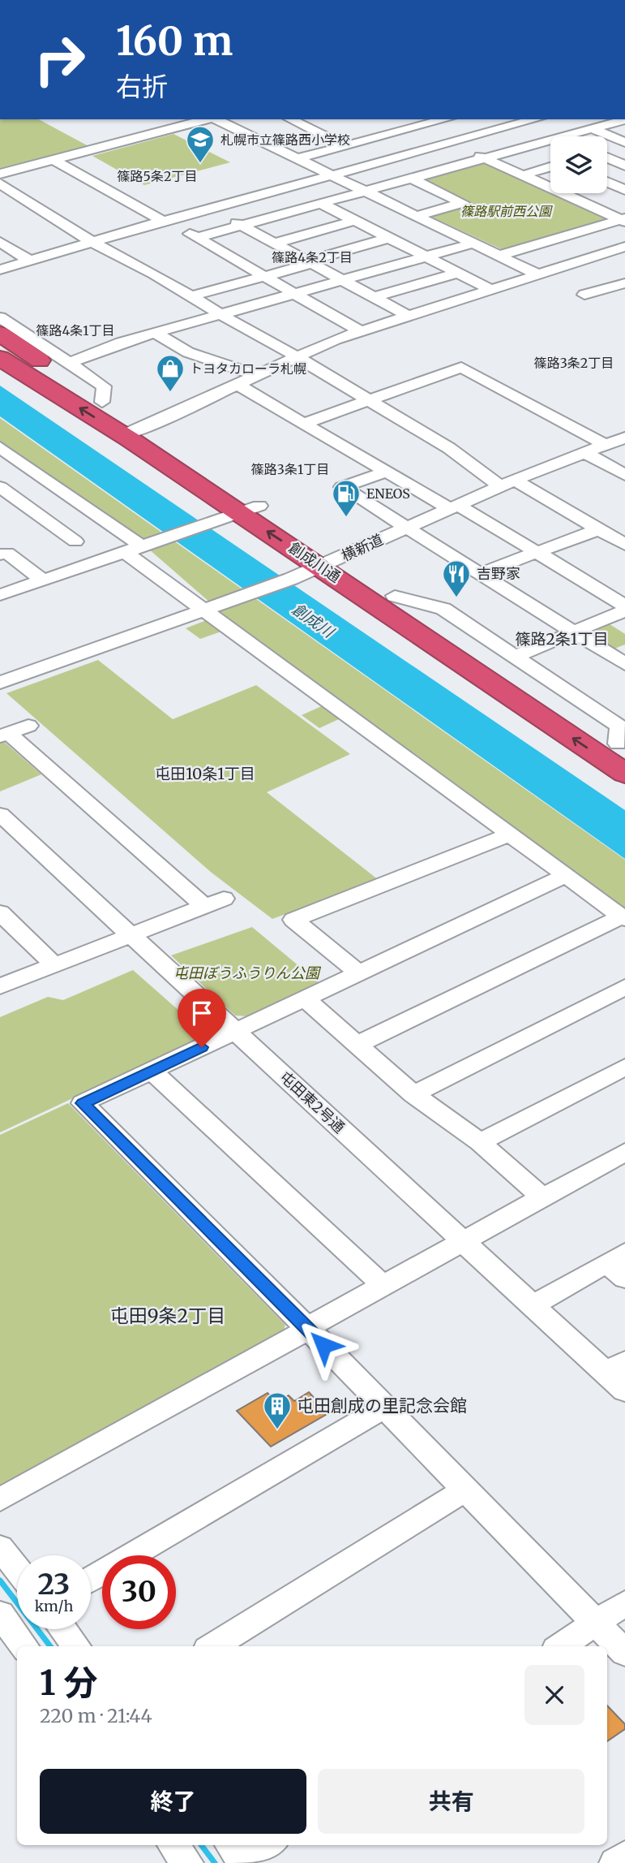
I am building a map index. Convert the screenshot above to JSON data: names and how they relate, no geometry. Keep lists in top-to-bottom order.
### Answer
{
  "streets": {
    "highway": ["創成川通"],
    "street": ["横新道", "屯田東2号通"]
  },
  "crossings": [
    ["横新道", "創成川通"]
  ],
  "districts": [
    "篠路5条2丁目",
    "篠路4条2丁目",
    "篠路4条1丁目",
    "篠路3条2丁目",
    "篠路3条1丁目",
    "篠路2条1丁目",
    "屯田10条1丁目",
    "屯田9条2丁目"
  ],
  "water": ["創成川"],
  "parks": ["篠路駅前西公園", "屯田ぼうふうりん公園"],
  "places": {
    "school or university": ["札幌市立篠路西小学校"],
    "shop": ["トヨタカローラ札幌"],
    "fuel station": ["ENEOS"],
    "restaurant": ["吉野家"],
    "building": ["屯田創成の里記念会館"]
  },
  "page": {
    "turn": ["160 m", "右折"],
    "speed": "23 km/h",
    "limit": "30",
    "heading": ["1 分", "220 m · 21:44"],
    "buttons": ["終了", "共有"]
  }
}
